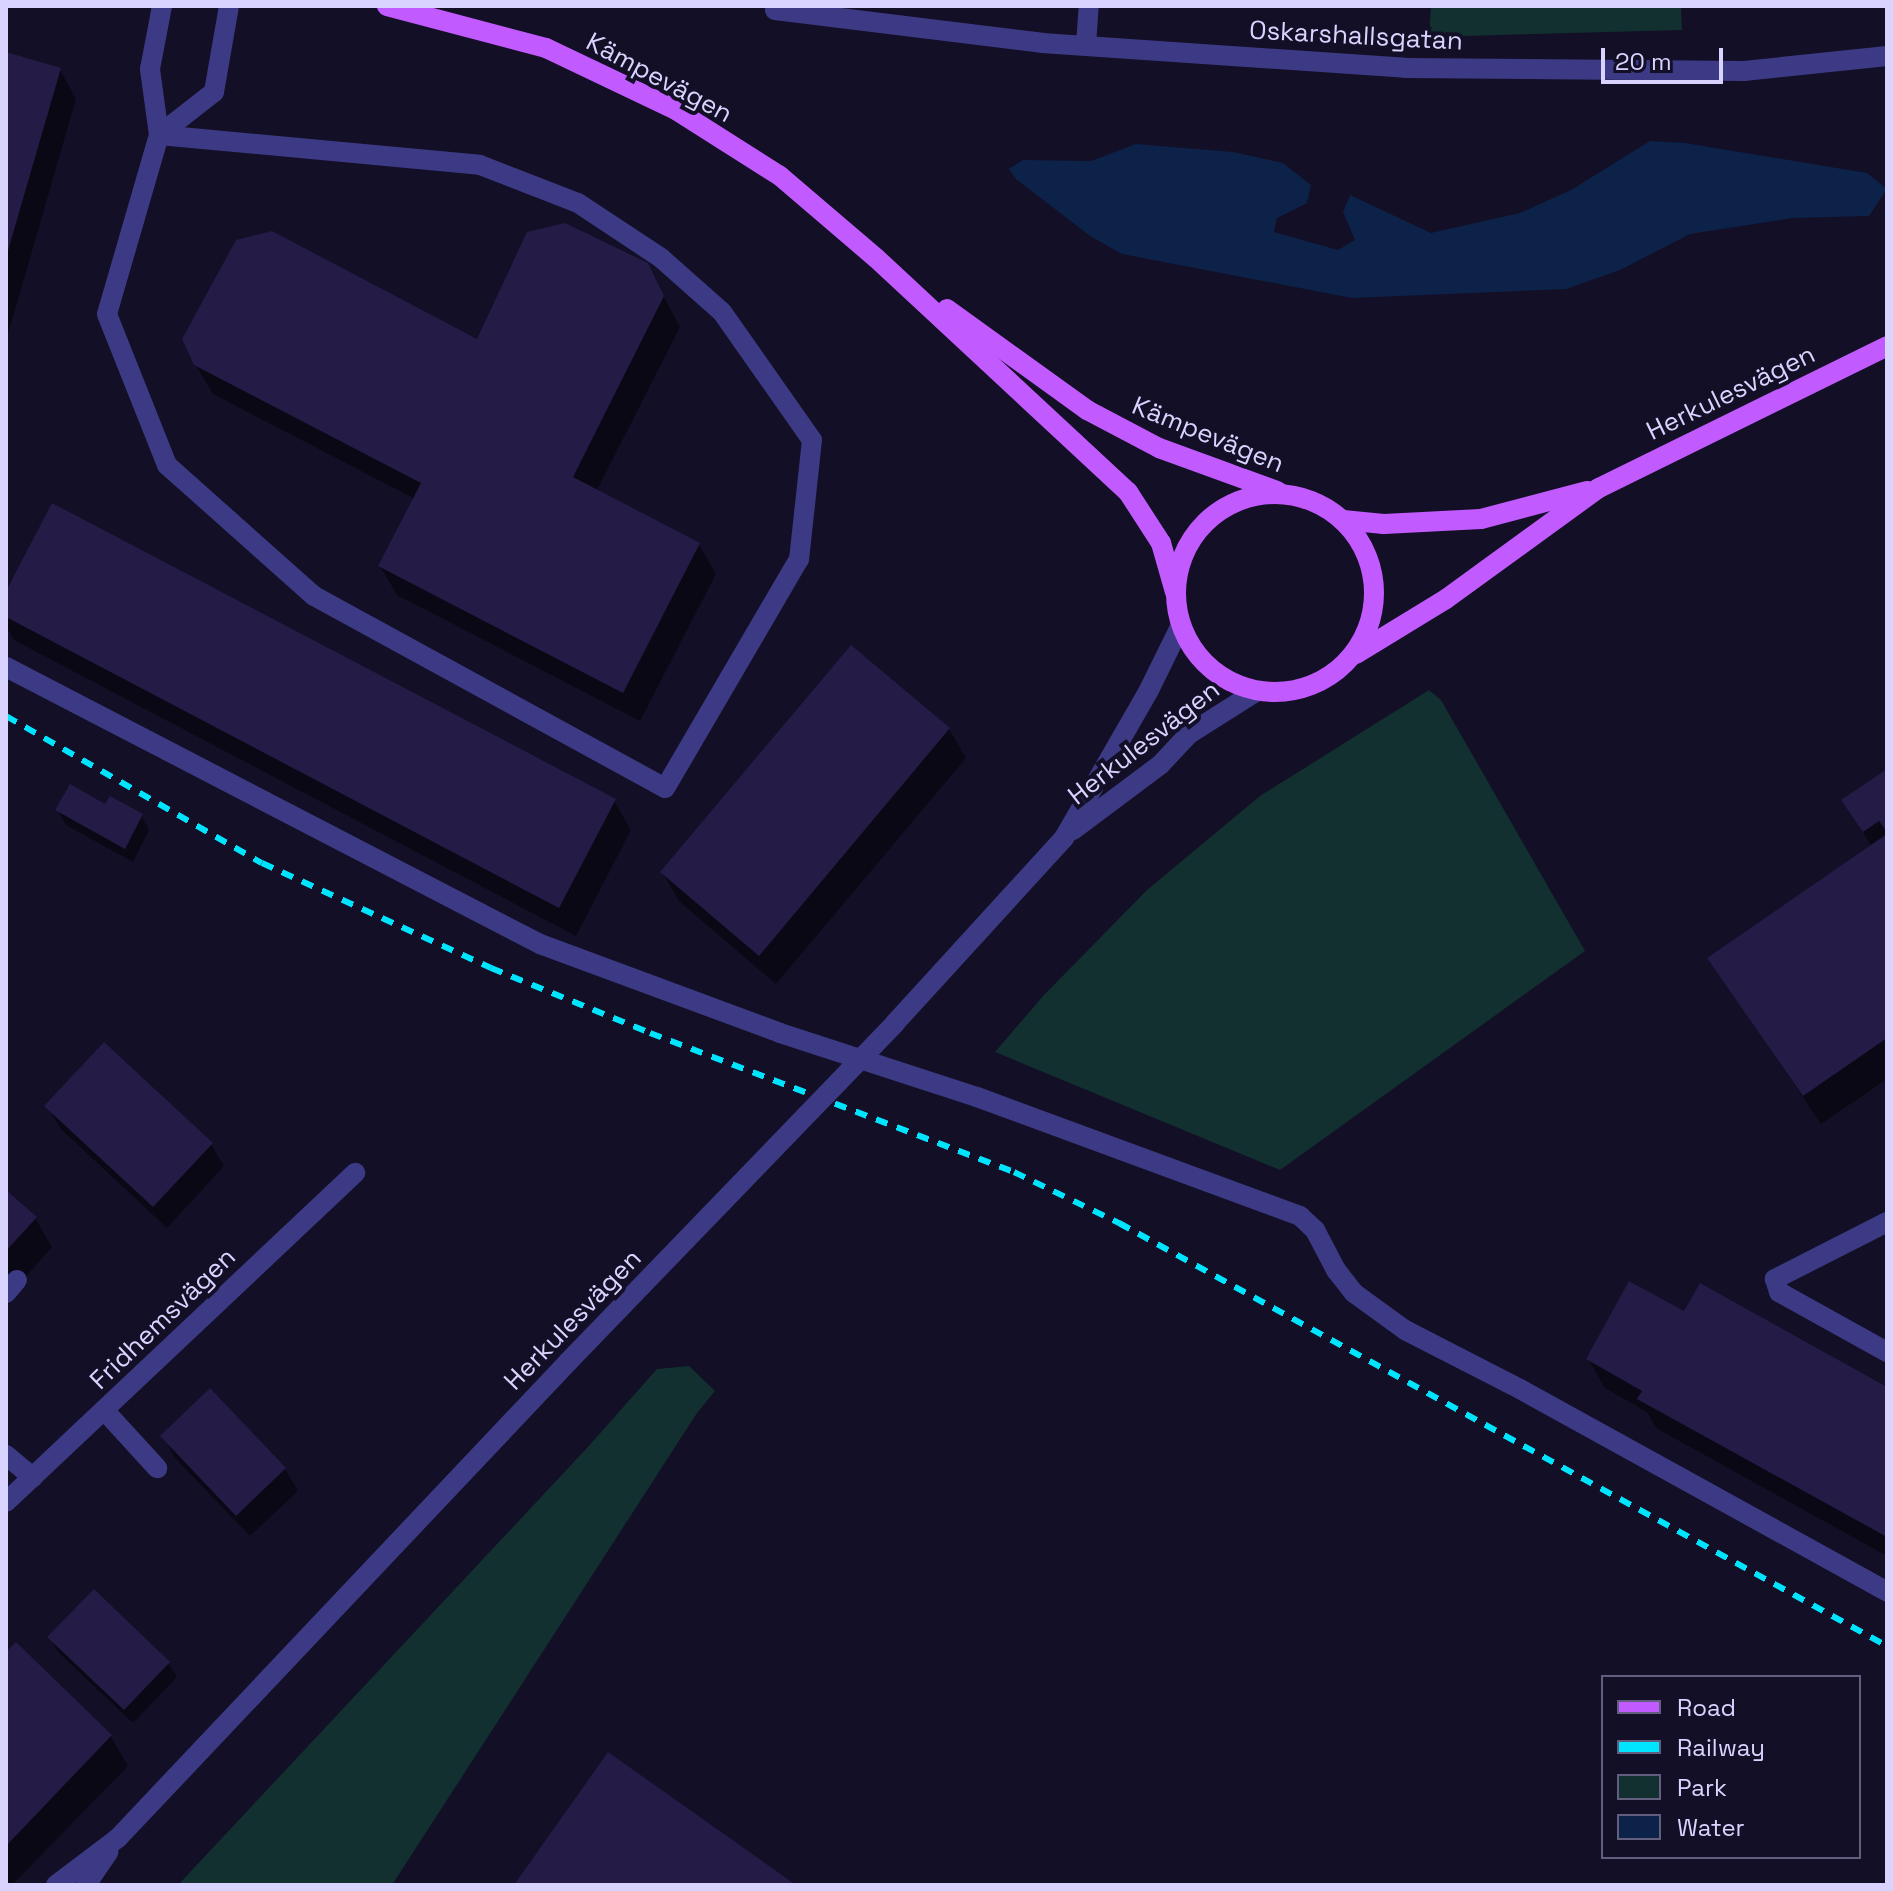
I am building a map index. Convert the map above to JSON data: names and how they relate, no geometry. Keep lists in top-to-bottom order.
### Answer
{
  "streets": {
    "main road": ["Kämpevägen", "Herkulesvägen"],
    "street": ["Oskarshallsgatan", "Fridhemsvägen"]
  },
  "crossings": [
    ["Kämpevägen", "Herkulesvägen"]
  ],
  "legend": [
    "Road",
    "Railway",
    "Park",
    "Water"
  ],
  "scale_bar": "20 m"
}
